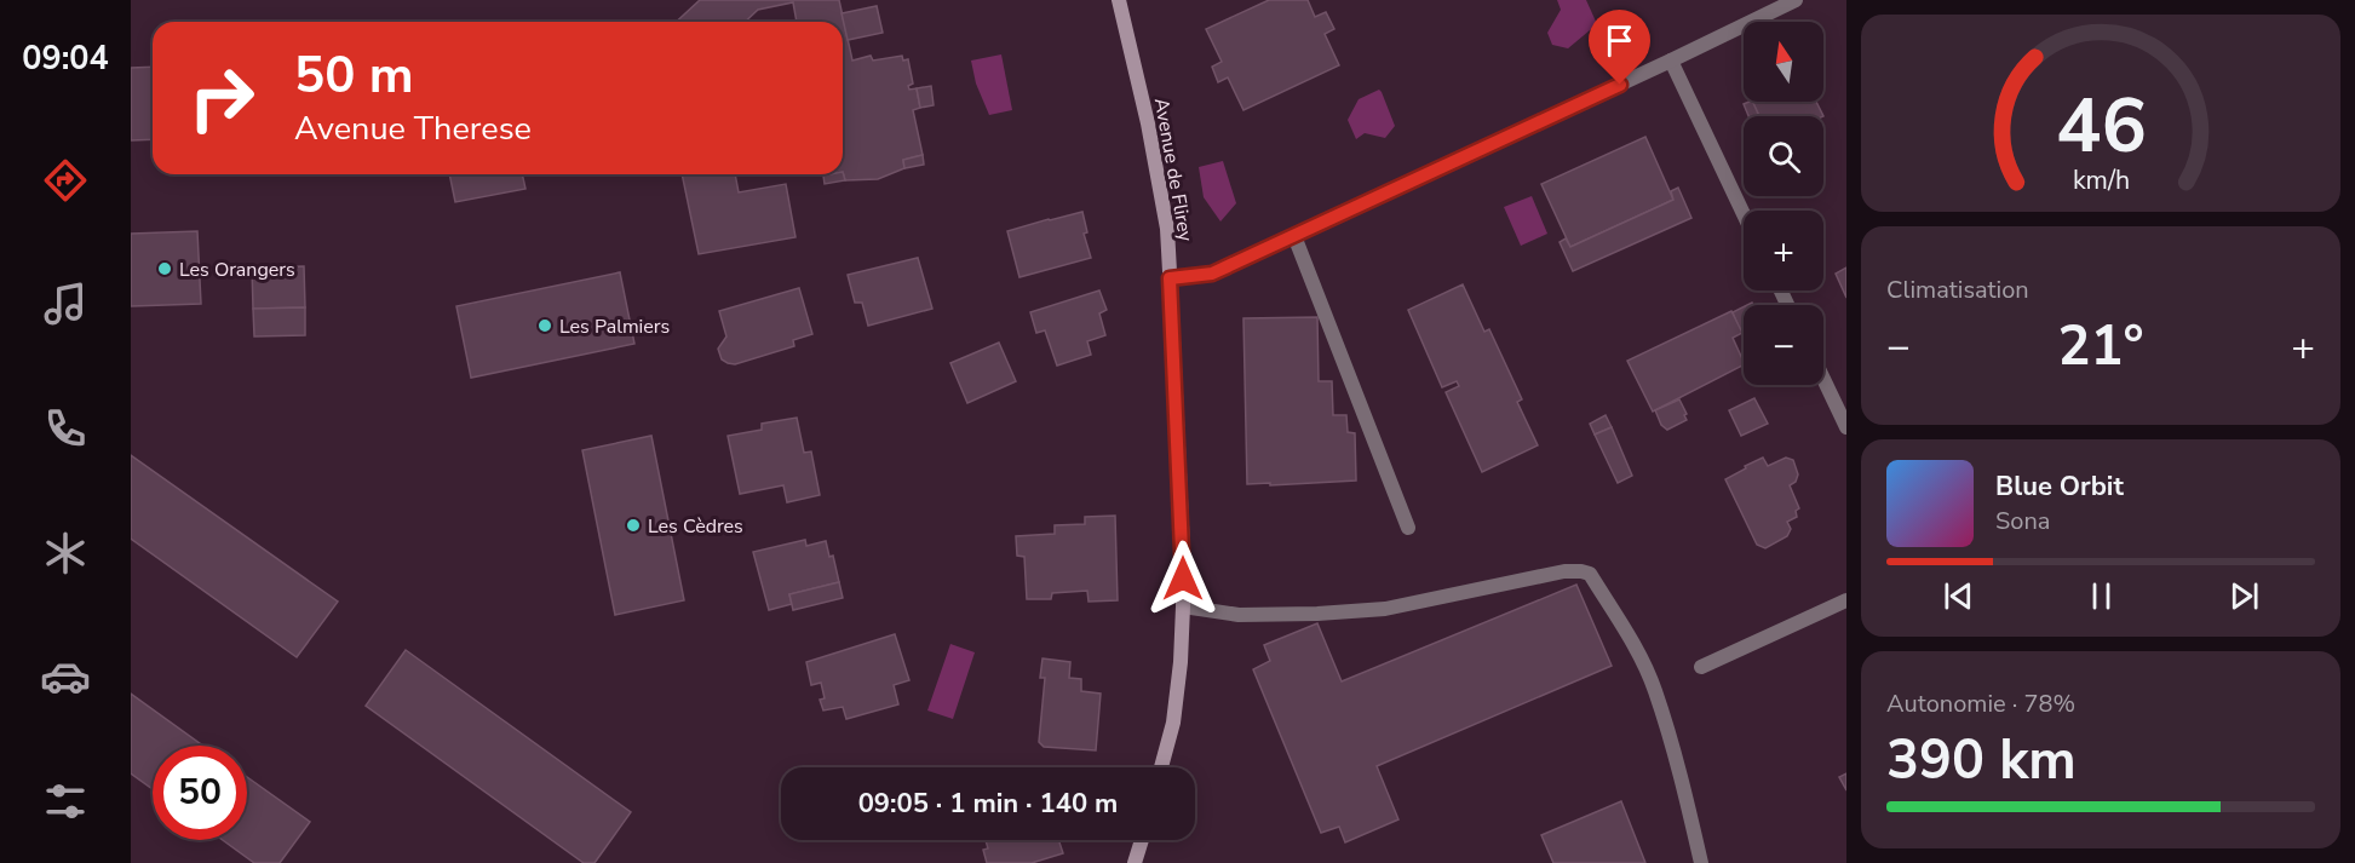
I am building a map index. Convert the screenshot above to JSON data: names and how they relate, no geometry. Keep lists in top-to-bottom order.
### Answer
{
  "streets": {
    "main road": ["Avenue de Flirey"]
  },
  "places": ["Les Orangers", "Les Palmiers", "Les Cèdres"],
  "north": "top",
  "page": {
    "tabs": "09:04",
    "map_buttons": ["+", "−"],
    "turn": ["50 m", "Avenue Therese"],
    "tile": [
      "Climatisation",
      ["Autonomie · 78%", "390 km"]
    ],
    "heat": ["−", "21°", "+"],
    "song": ["Blue Orbit", "Sona"],
    "limit": "50",
    "trip": "09:05 · 1 min · 140 m",
    "gauge": ["46", "km/h"]
  }
}
